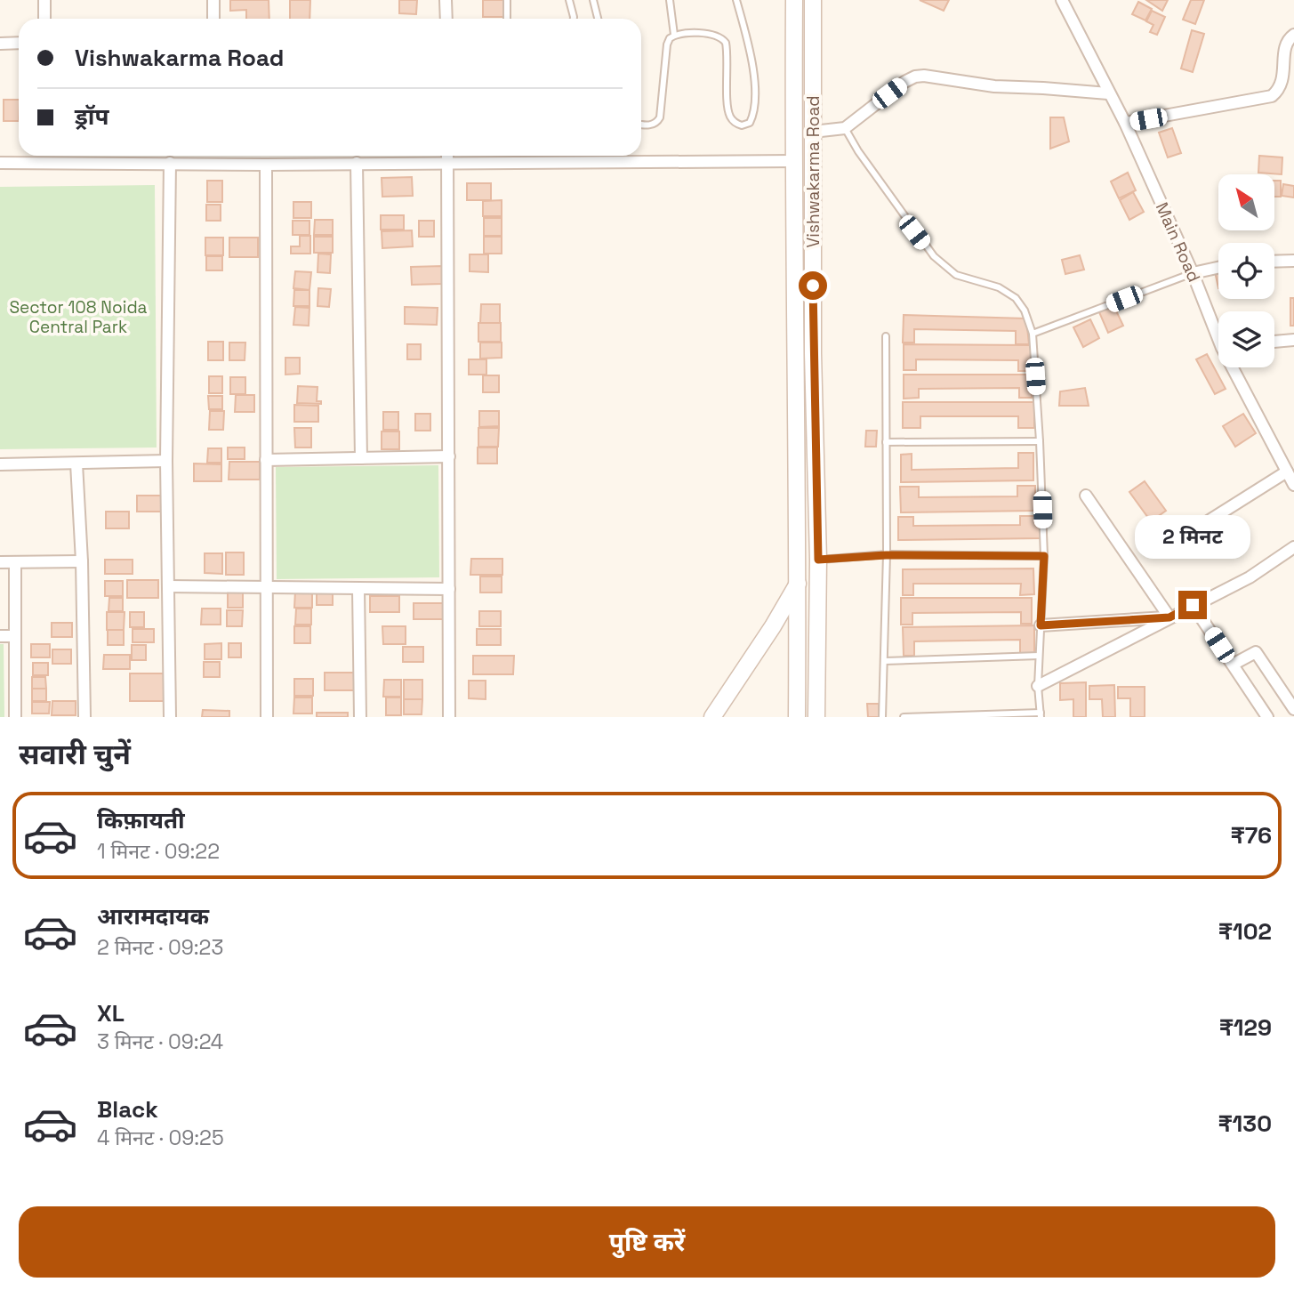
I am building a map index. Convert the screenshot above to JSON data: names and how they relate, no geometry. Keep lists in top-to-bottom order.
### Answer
{
  "streets": {
    "main road": ["Vishwakarma Road"],
    "street": ["Main Road"]
  },
  "parks": ["Sector 108 Noida Central Park"],
  "north": "top left",
  "page": {
    "banner": ["Vishwakarma Road", "ड्रॉप"],
    "bubble": "2 मिनट",
    "heading": "सवारी चुनें",
    "list": [
      {
        "name": "किफ़ायती",
        "note": "1 मिनट · 09:22",
        "value": "₹76"
      },
      {
        "name": "आरामदायक",
        "note": "2 मिनट · 09:23",
        "value": "₹102"
      },
      {
        "name": "XL",
        "note": "3 मिनट · 09:24",
        "value": "₹129"
      },
      {
        "name": "Black",
        "note": "4 मिनट · 09:25",
        "value": "₹130"
      }
    ],
    "buttons": "पुष्टि करें"
  }
}
